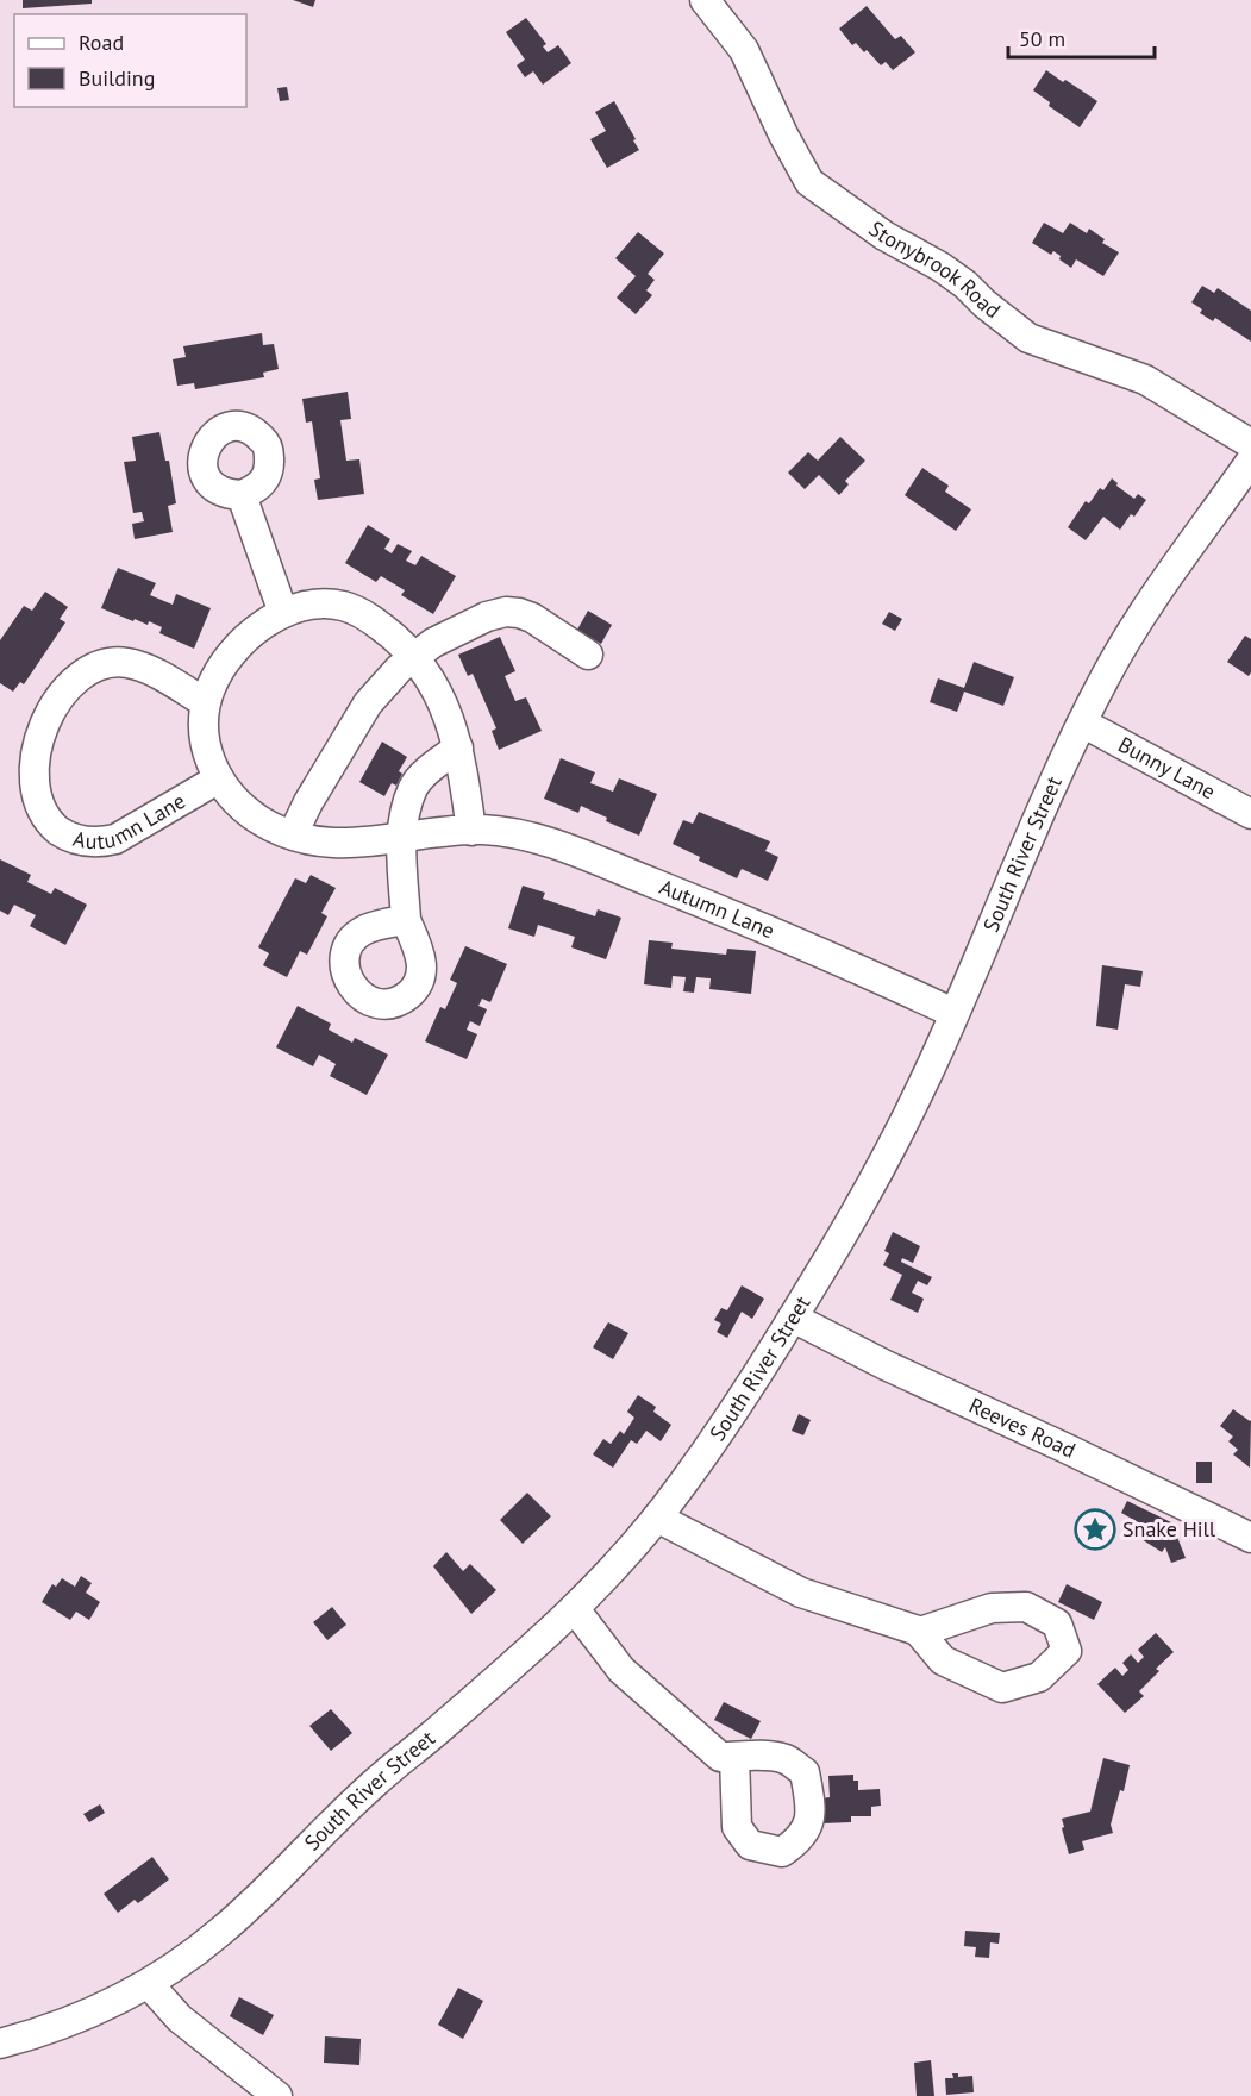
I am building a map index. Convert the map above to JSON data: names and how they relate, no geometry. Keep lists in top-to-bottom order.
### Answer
{
  "streets": {
    "street": [
      "Stonybrook Road",
      "Bunny Lane",
      "Autumn Lane",
      "South River Street",
      "Reeves Road"
    ]
  },
  "crossings": [
    ["Bunny Lane", "South River Street"],
    ["Autumn Lane", "South River Street"],
    ["South River Street", "Reeves Road"]
  ],
  "places": {
    "place": ["Snake Hill"]
  },
  "legend": ["Road", "Building"],
  "scale_bar": "50 m"
}
